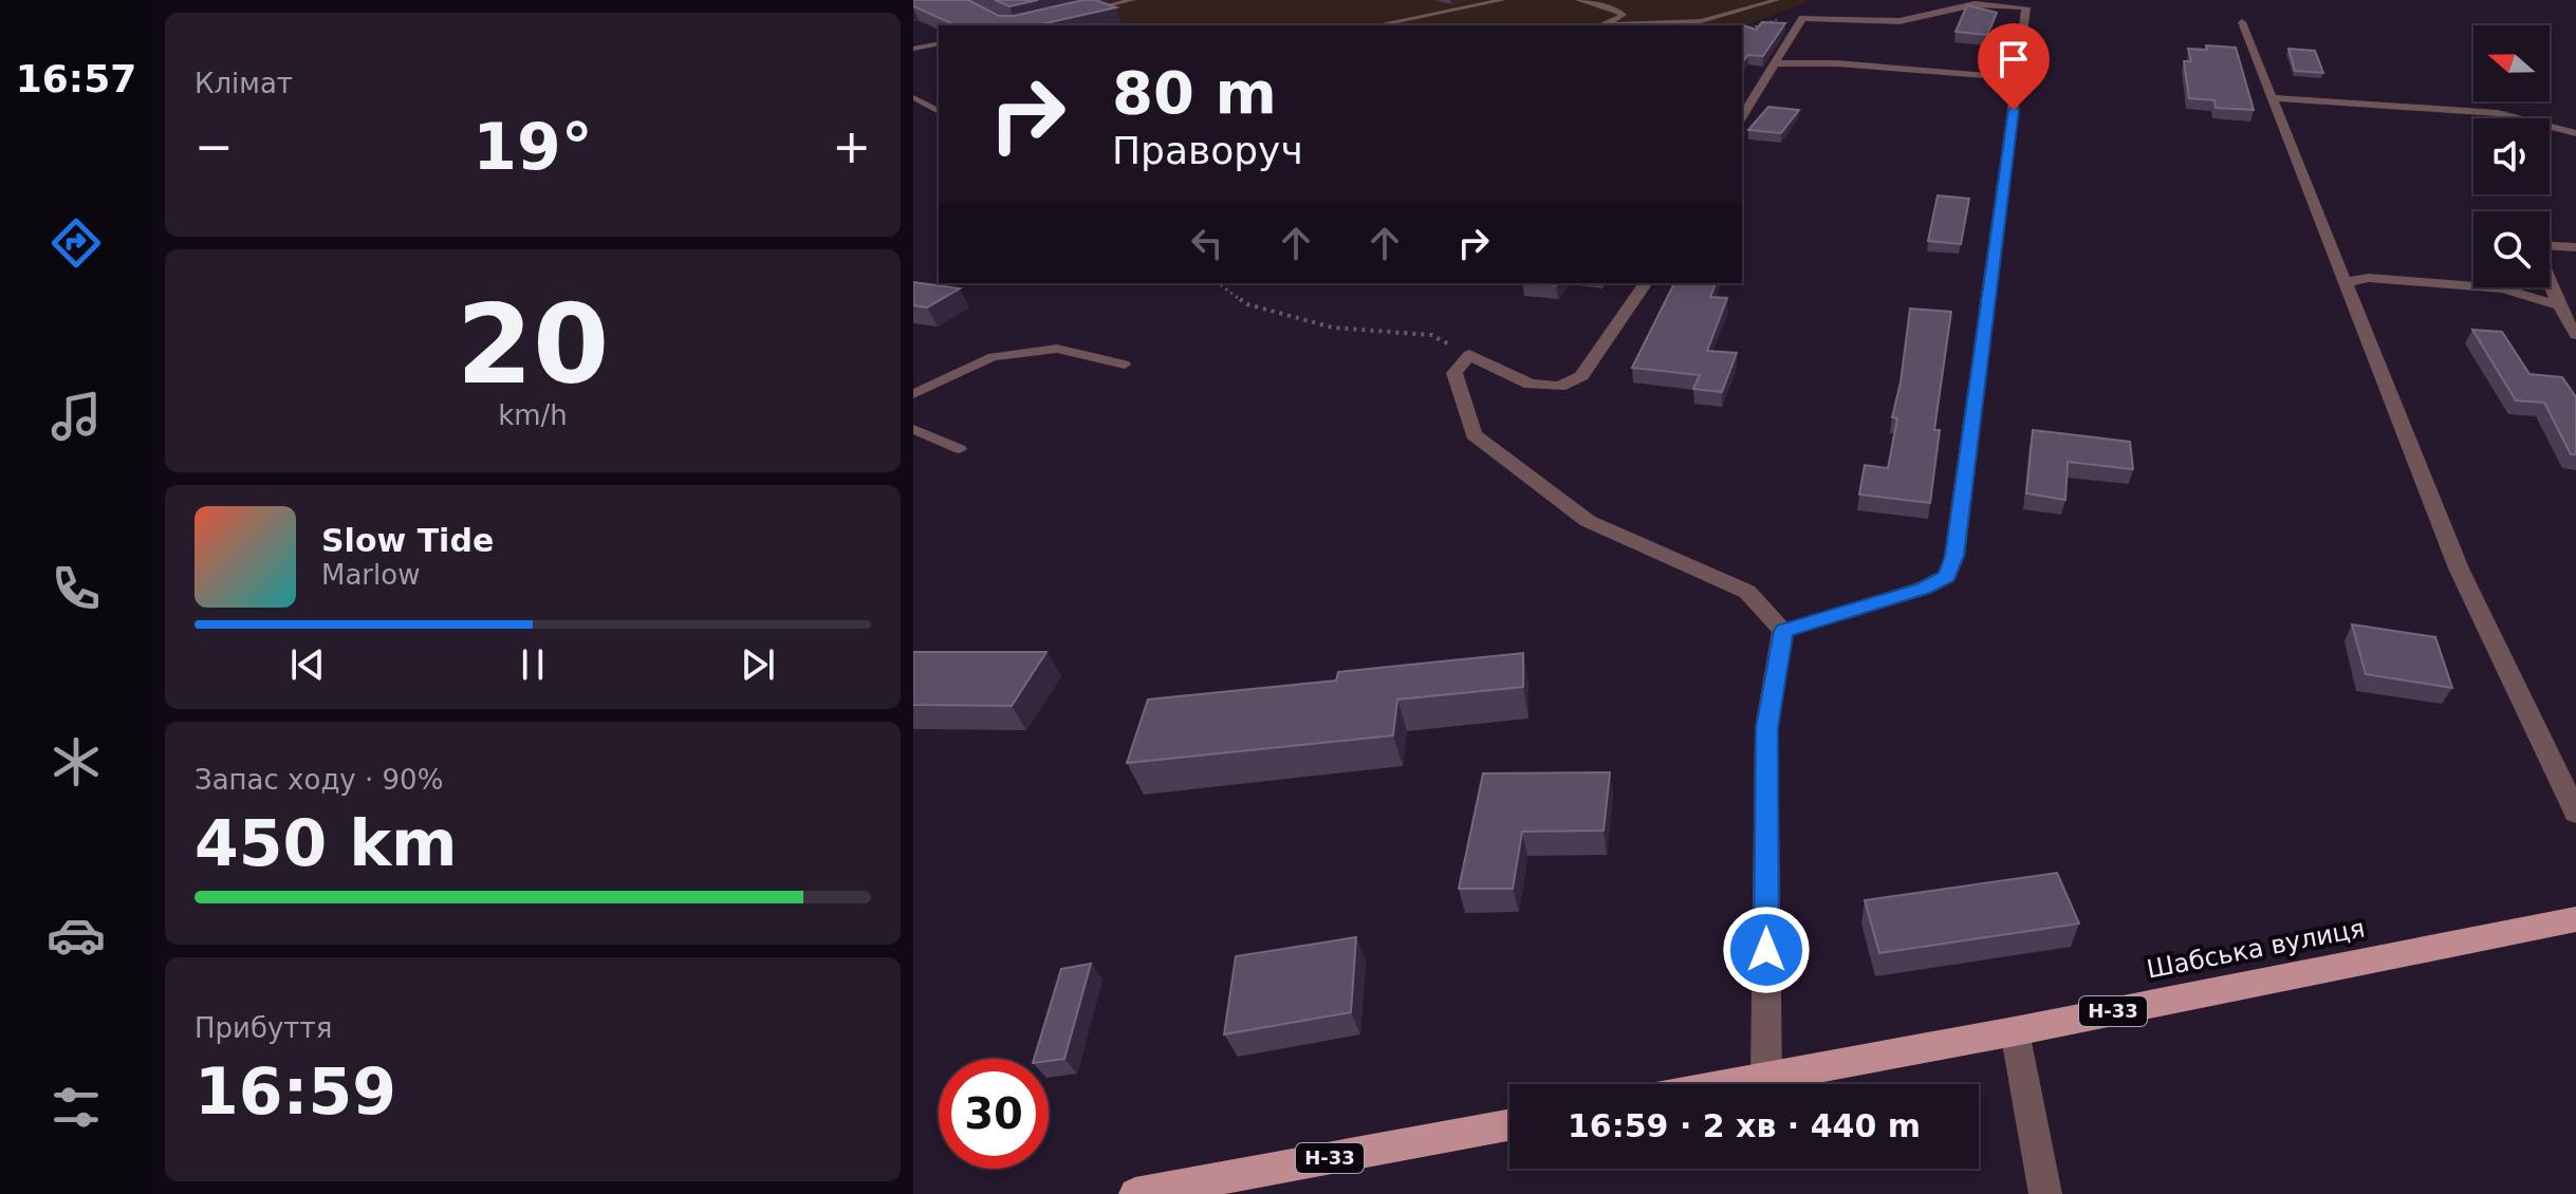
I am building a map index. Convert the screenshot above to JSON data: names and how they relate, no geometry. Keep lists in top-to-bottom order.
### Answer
{
  "streets": {
    "main road": ["Шабська вулиця", "Н-33"]
  },
  "north": "left",
  "page": {
    "tabs": "16:57",
    "tile": [
      "Клімат",
      ["20", "km/h"],
      ["Запас ходу · 90%", "450 km"],
      ["Прибуття", "16:59"]
    ],
    "turn": ["80 m", "Праворуч"],
    "heat": ["−", "19°", "+"],
    "song": ["Slow Tide", "Marlow"],
    "limit": "30",
    "trip": "16:59 · 2 хв · 440 m"
  }
}
